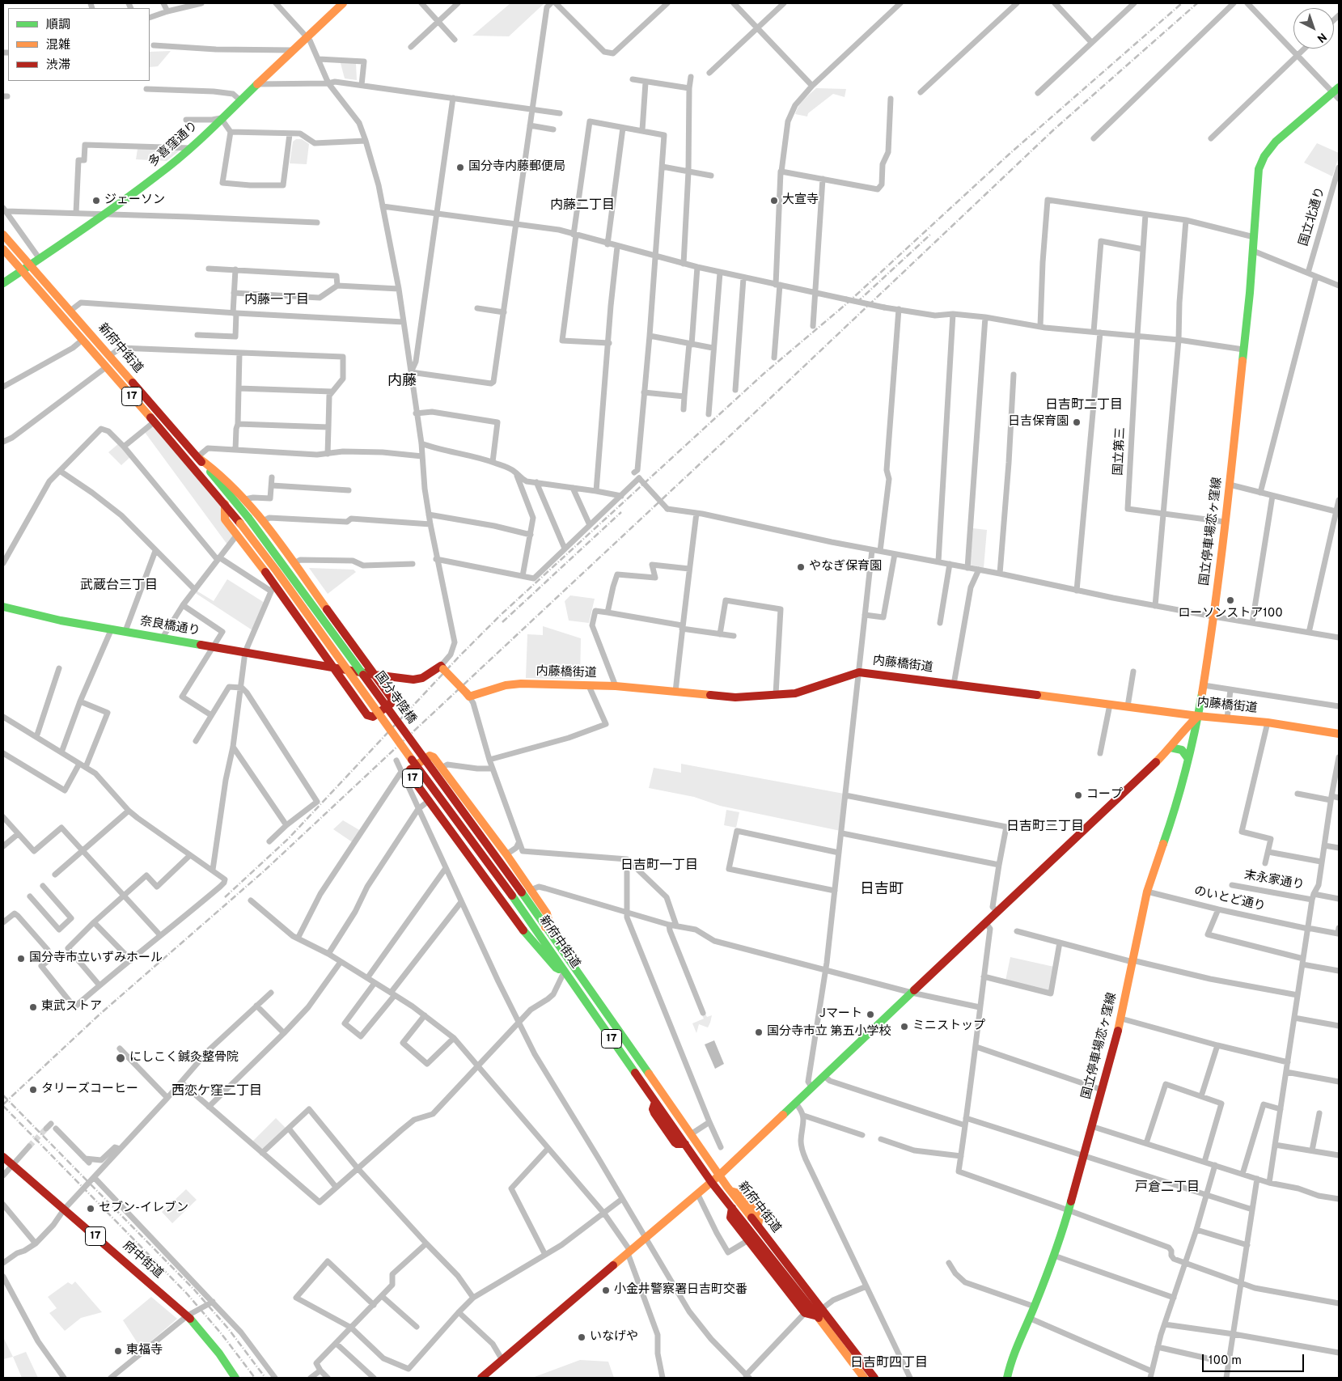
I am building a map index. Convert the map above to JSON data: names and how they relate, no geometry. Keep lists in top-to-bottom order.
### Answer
{
  "streets": {
    "main road": [
      "多喜窪通り",
      "新府中街道",
      "17",
      "国立停車場恋ヶ窪線",
      "奈良橋通り",
      "内藤橋街道",
      "国分寺陸橋",
      "府中街道"
    ],
    "street": [
      "国立北通り",
      "国立第三",
      "末永家通り",
      "のいとど通り"
    ]
  },
  "crossings": [
    ["多喜窪通り", "新府中街道"],
    ["新府中街道", "17"],
    ["新府中街道", "国分寺陸橋"],
    ["17", "奈良橋通り"],
    ["国立第三", "国立停車場恋ヶ窪線"],
    ["国立停車場恋ヶ窪線", "内藤橋街道"],
    ["国立停車場恋ヶ窪線", "のいとど通り"]
  ],
  "districts": [
    "内藤二丁目",
    "内藤一丁目",
    "内藤",
    "日吉町二丁目",
    "武蔵台三丁目",
    "日吉町三丁目",
    "日吉町一丁目",
    "日吉町",
    "西恋ケ窪二丁目",
    "戸倉二丁目",
    "日吉町四丁目"
  ],
  "places": [
    "国分寺内藤郵便局",
    "ジェーソン",
    "大宣寺",
    "日吉保育園",
    "やなぎ保育園",
    "ローソンストア100",
    "コープ",
    "国分寺市立いずみホール",
    "東武ストア",
    "Jマート",
    "ミニストップ",
    "国分寺市立 第五小学校",
    "にしこく鍼灸整骨院",
    "タリーズコーヒー",
    "セブン-イレブン",
    "小金井警察署日吉町交番",
    "いなげや",
    "東福寺"
  ],
  "legend": ["順調", "混雑", "渋滞"],
  "scale_bar": "100 m",
  "north": "bottom right"
}
